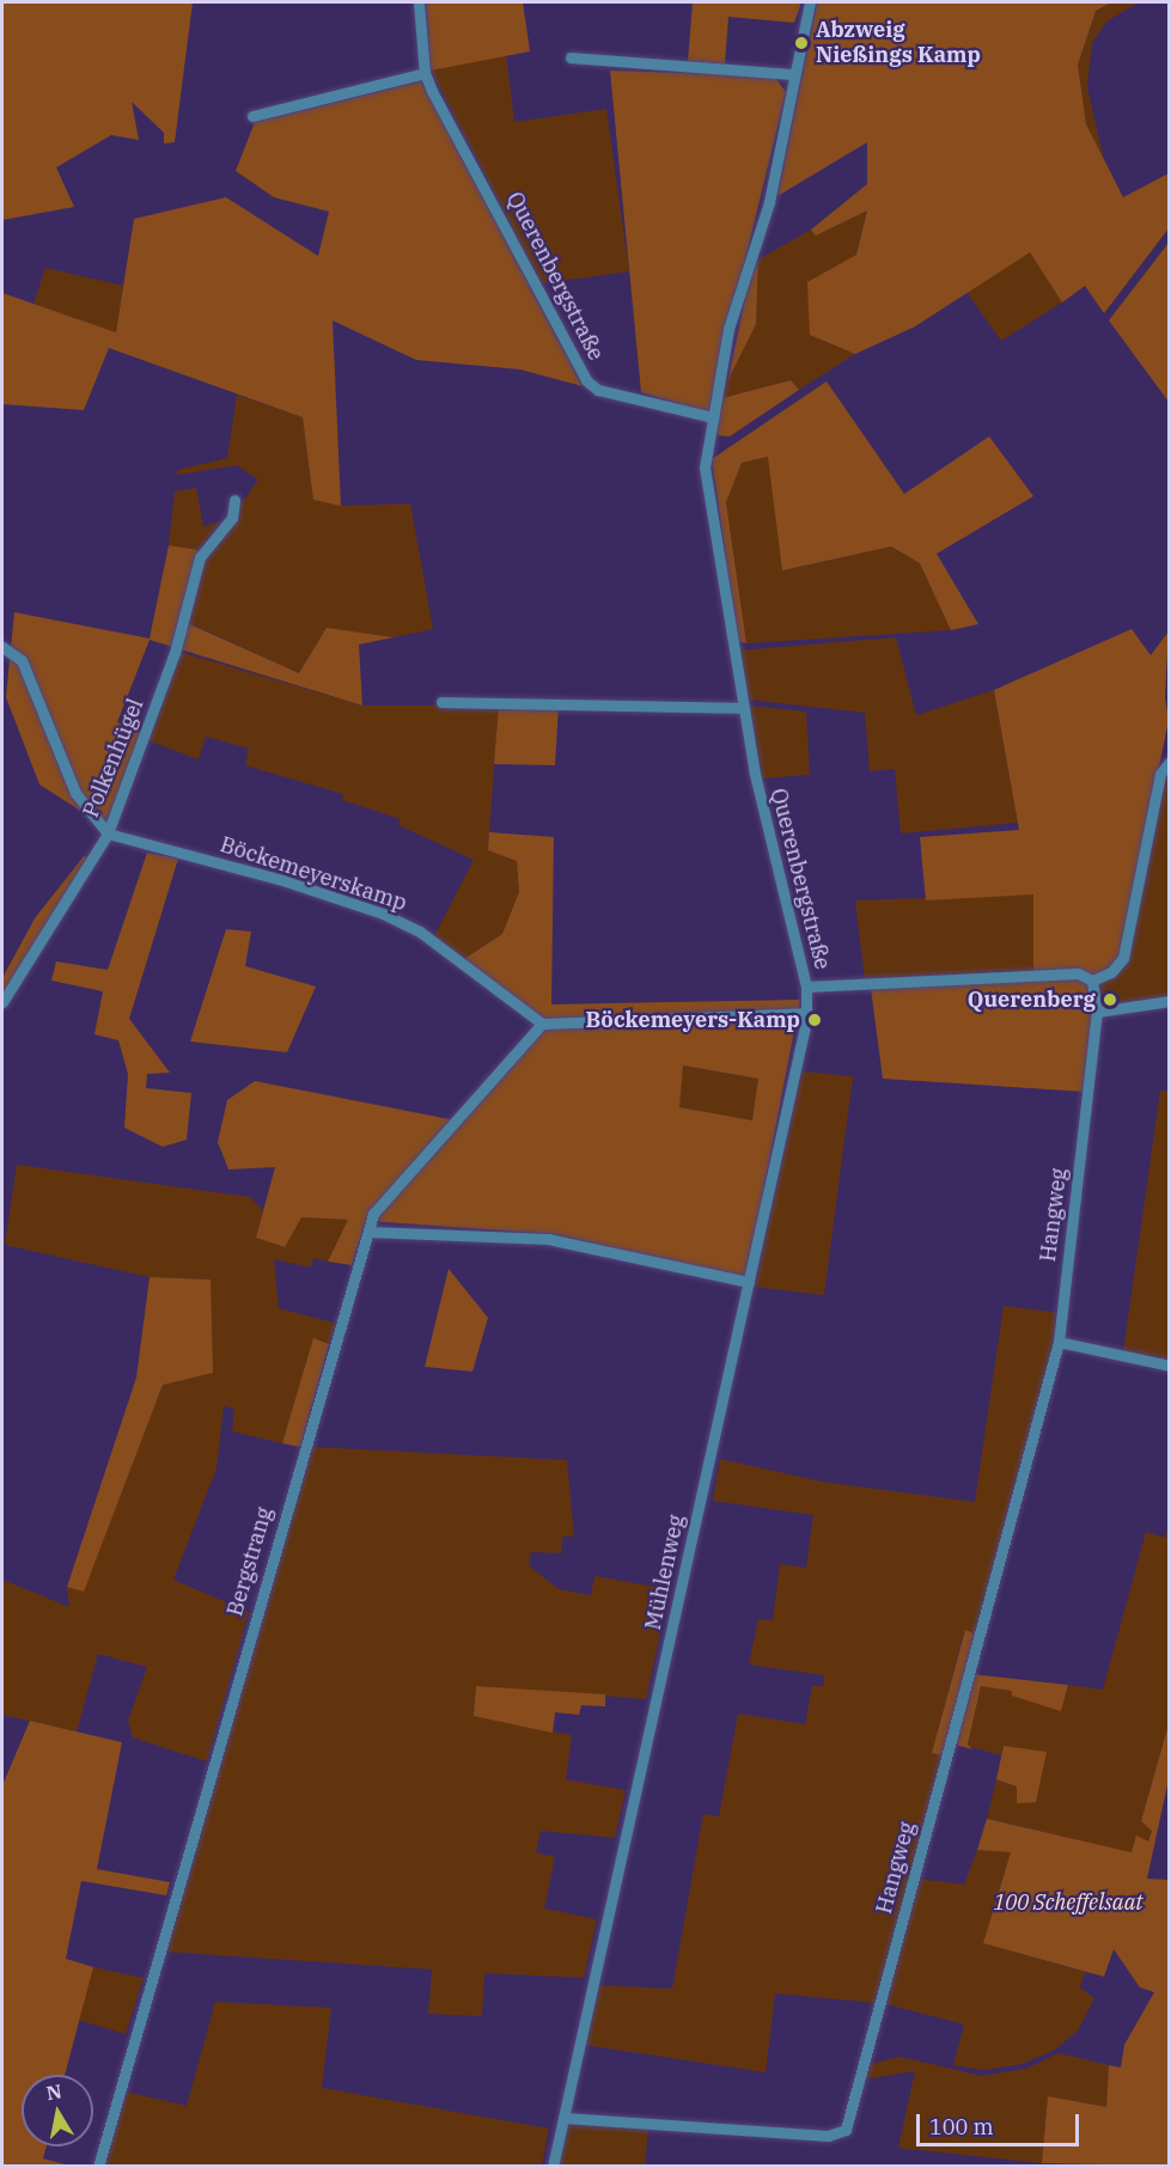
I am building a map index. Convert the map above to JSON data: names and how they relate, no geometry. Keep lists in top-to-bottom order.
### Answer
{
  "streets": {
    "street": [
      "Querenbergstraße",
      "Polkenhügel",
      "Böckemeyerskamp",
      "Hangweg",
      "Bergstrang",
      "Mühlenweg"
    ]
  },
  "crossings": [
    ["Querenbergstraße", "Mühlenweg"],
    ["Polkenhügel", "Böckemeyerskamp"],
    ["Böckemeyerskamp", "Bergstrang"],
    ["Hangweg", "Mühlenweg"]
  ],
  "parks": ["100 Scheffelsaat"],
  "places": ["Abzweig Nießings Kamp", "Querenberg", "Böckemeyers-Kamp"],
  "scale_bar": "100 m",
  "north": "top"
}
